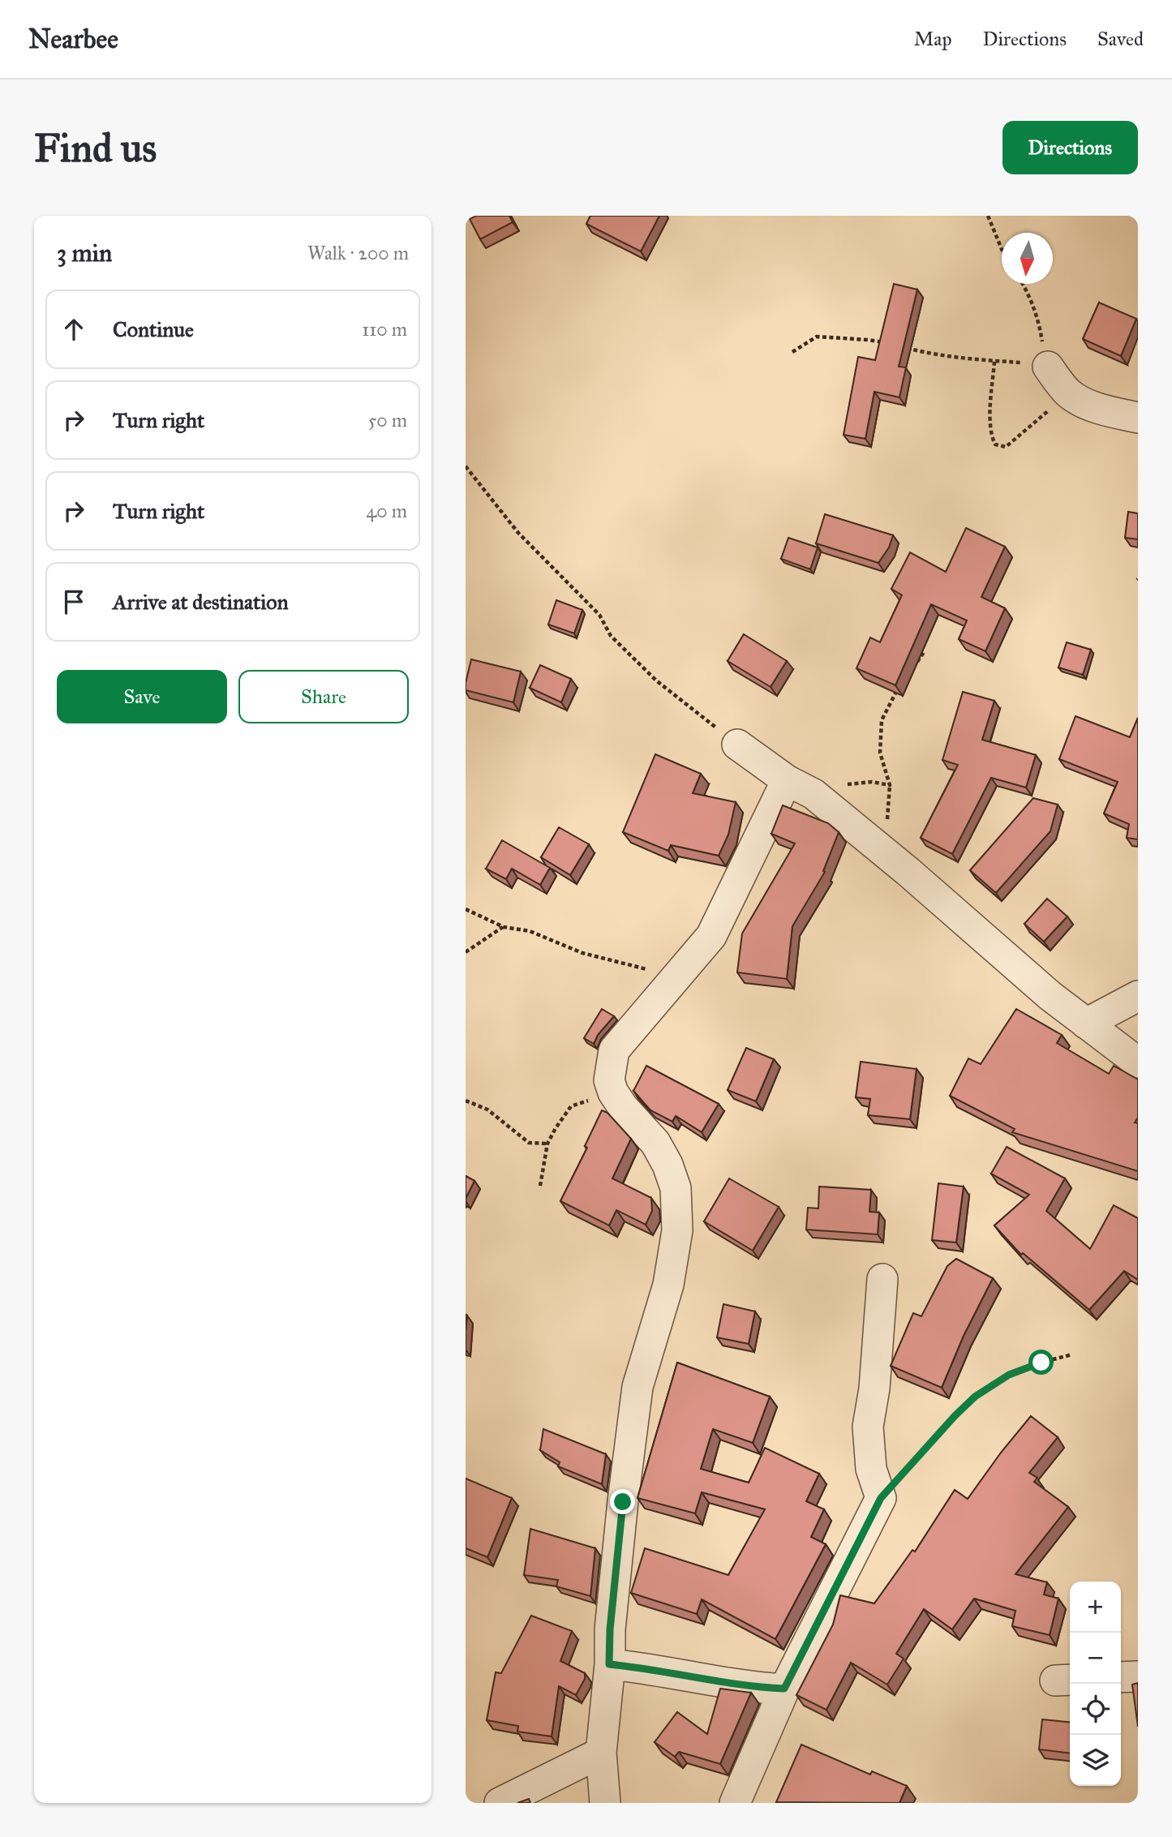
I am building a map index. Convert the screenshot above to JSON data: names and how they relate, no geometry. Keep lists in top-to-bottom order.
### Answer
{
  "north": "bottom",
  "page": {
    "header": "Nearbee",
    "nav": ["Map", "Directions", "Saved"],
    "buttons": [
      "Directions",
      ["Save", "Share"]
    ],
    "title": "Find us",
    "heading": ["3 min", "Walk · 200 m"],
    "list": [
      ["Continue", "110 m"],
      ["Turn right", "50 m"],
      ["Turn right", "40 m"],
      "Arrive at destination"
    ],
    "map_buttons": ["+", "−"]
  }
}
